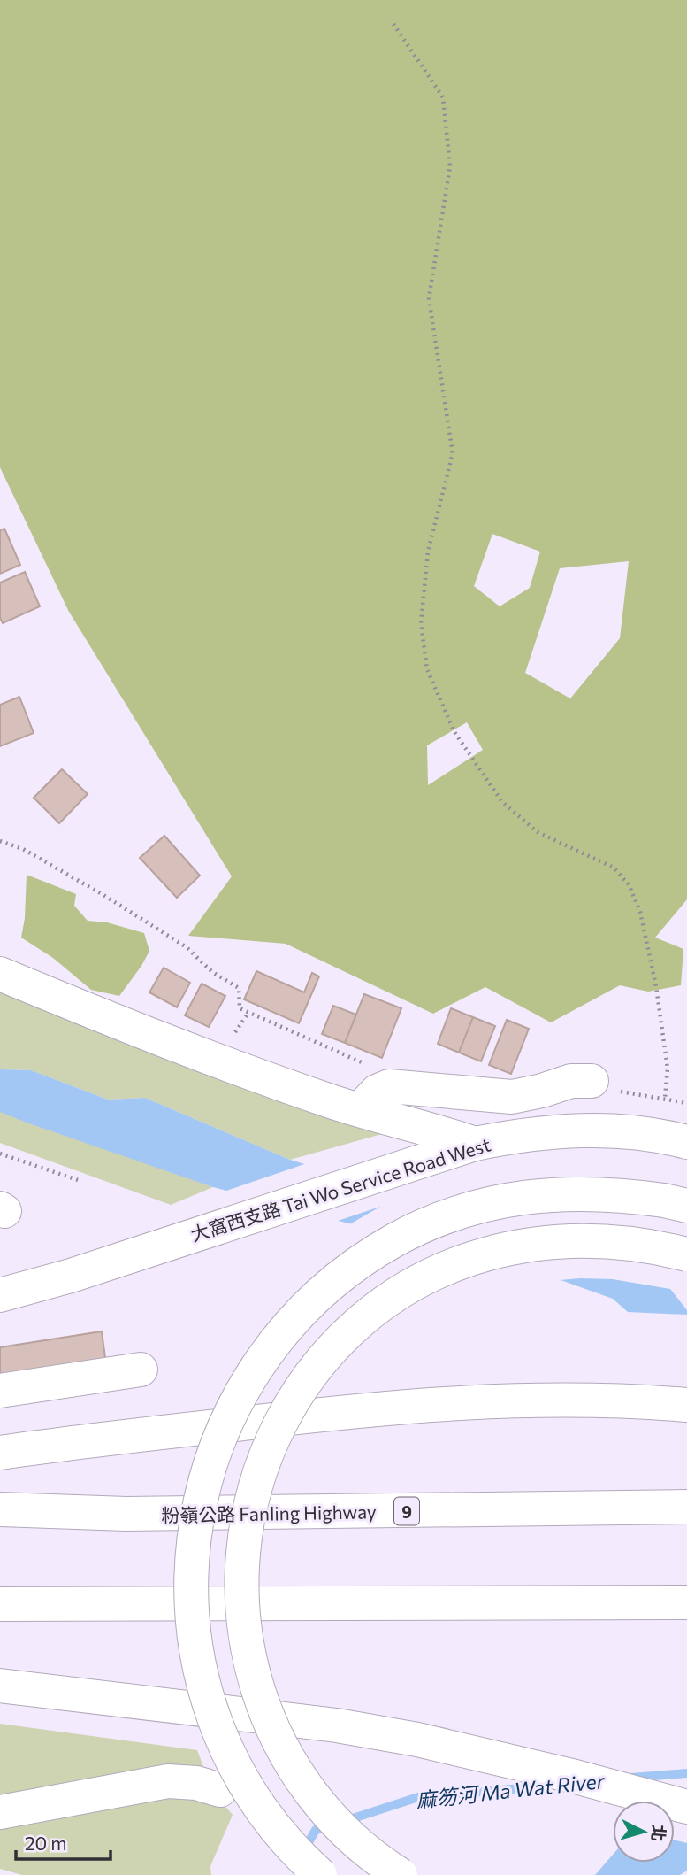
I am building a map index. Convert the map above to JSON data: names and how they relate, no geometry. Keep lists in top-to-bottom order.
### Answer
{
  "streets": {
    "main road": ["大窩西支路 Tai Wo Service Road West", "9", "粉嶺公路 Fanling Highway"]
  },
  "water": ["麻笏河 Ma Wat River"],
  "scale_bar": "20 m",
  "north": "right"
}
